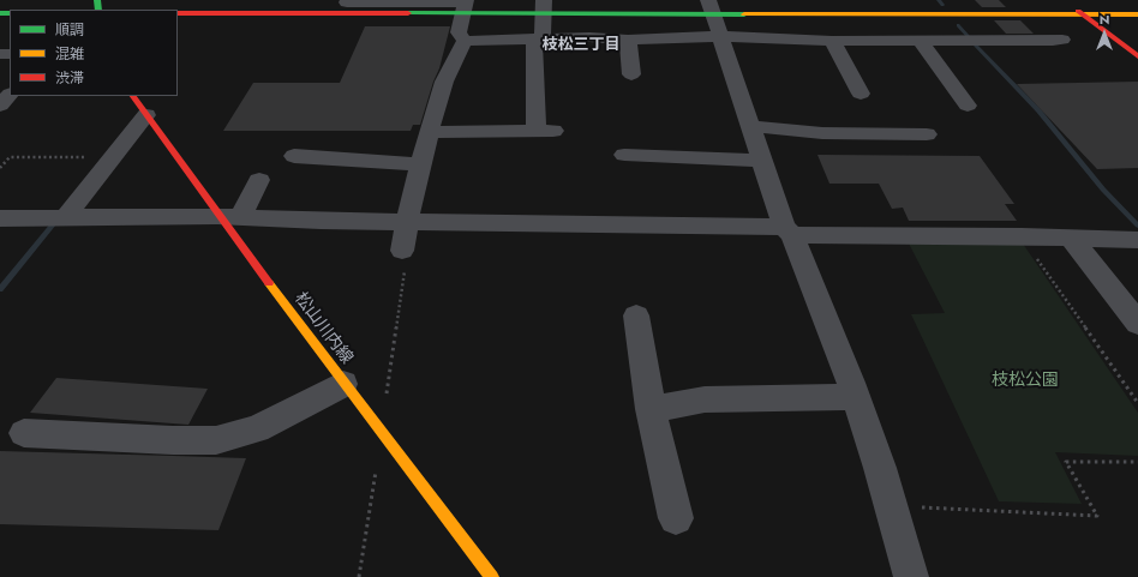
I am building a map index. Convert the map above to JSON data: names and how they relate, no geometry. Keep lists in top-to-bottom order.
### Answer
{
  "streets": {
    "street": ["松山川内線"]
  },
  "districts": ["枝松三丁目"],
  "parks": ["枝松公園"],
  "legend": ["順調", "混雑", "渋滞"],
  "north": "top"
}
